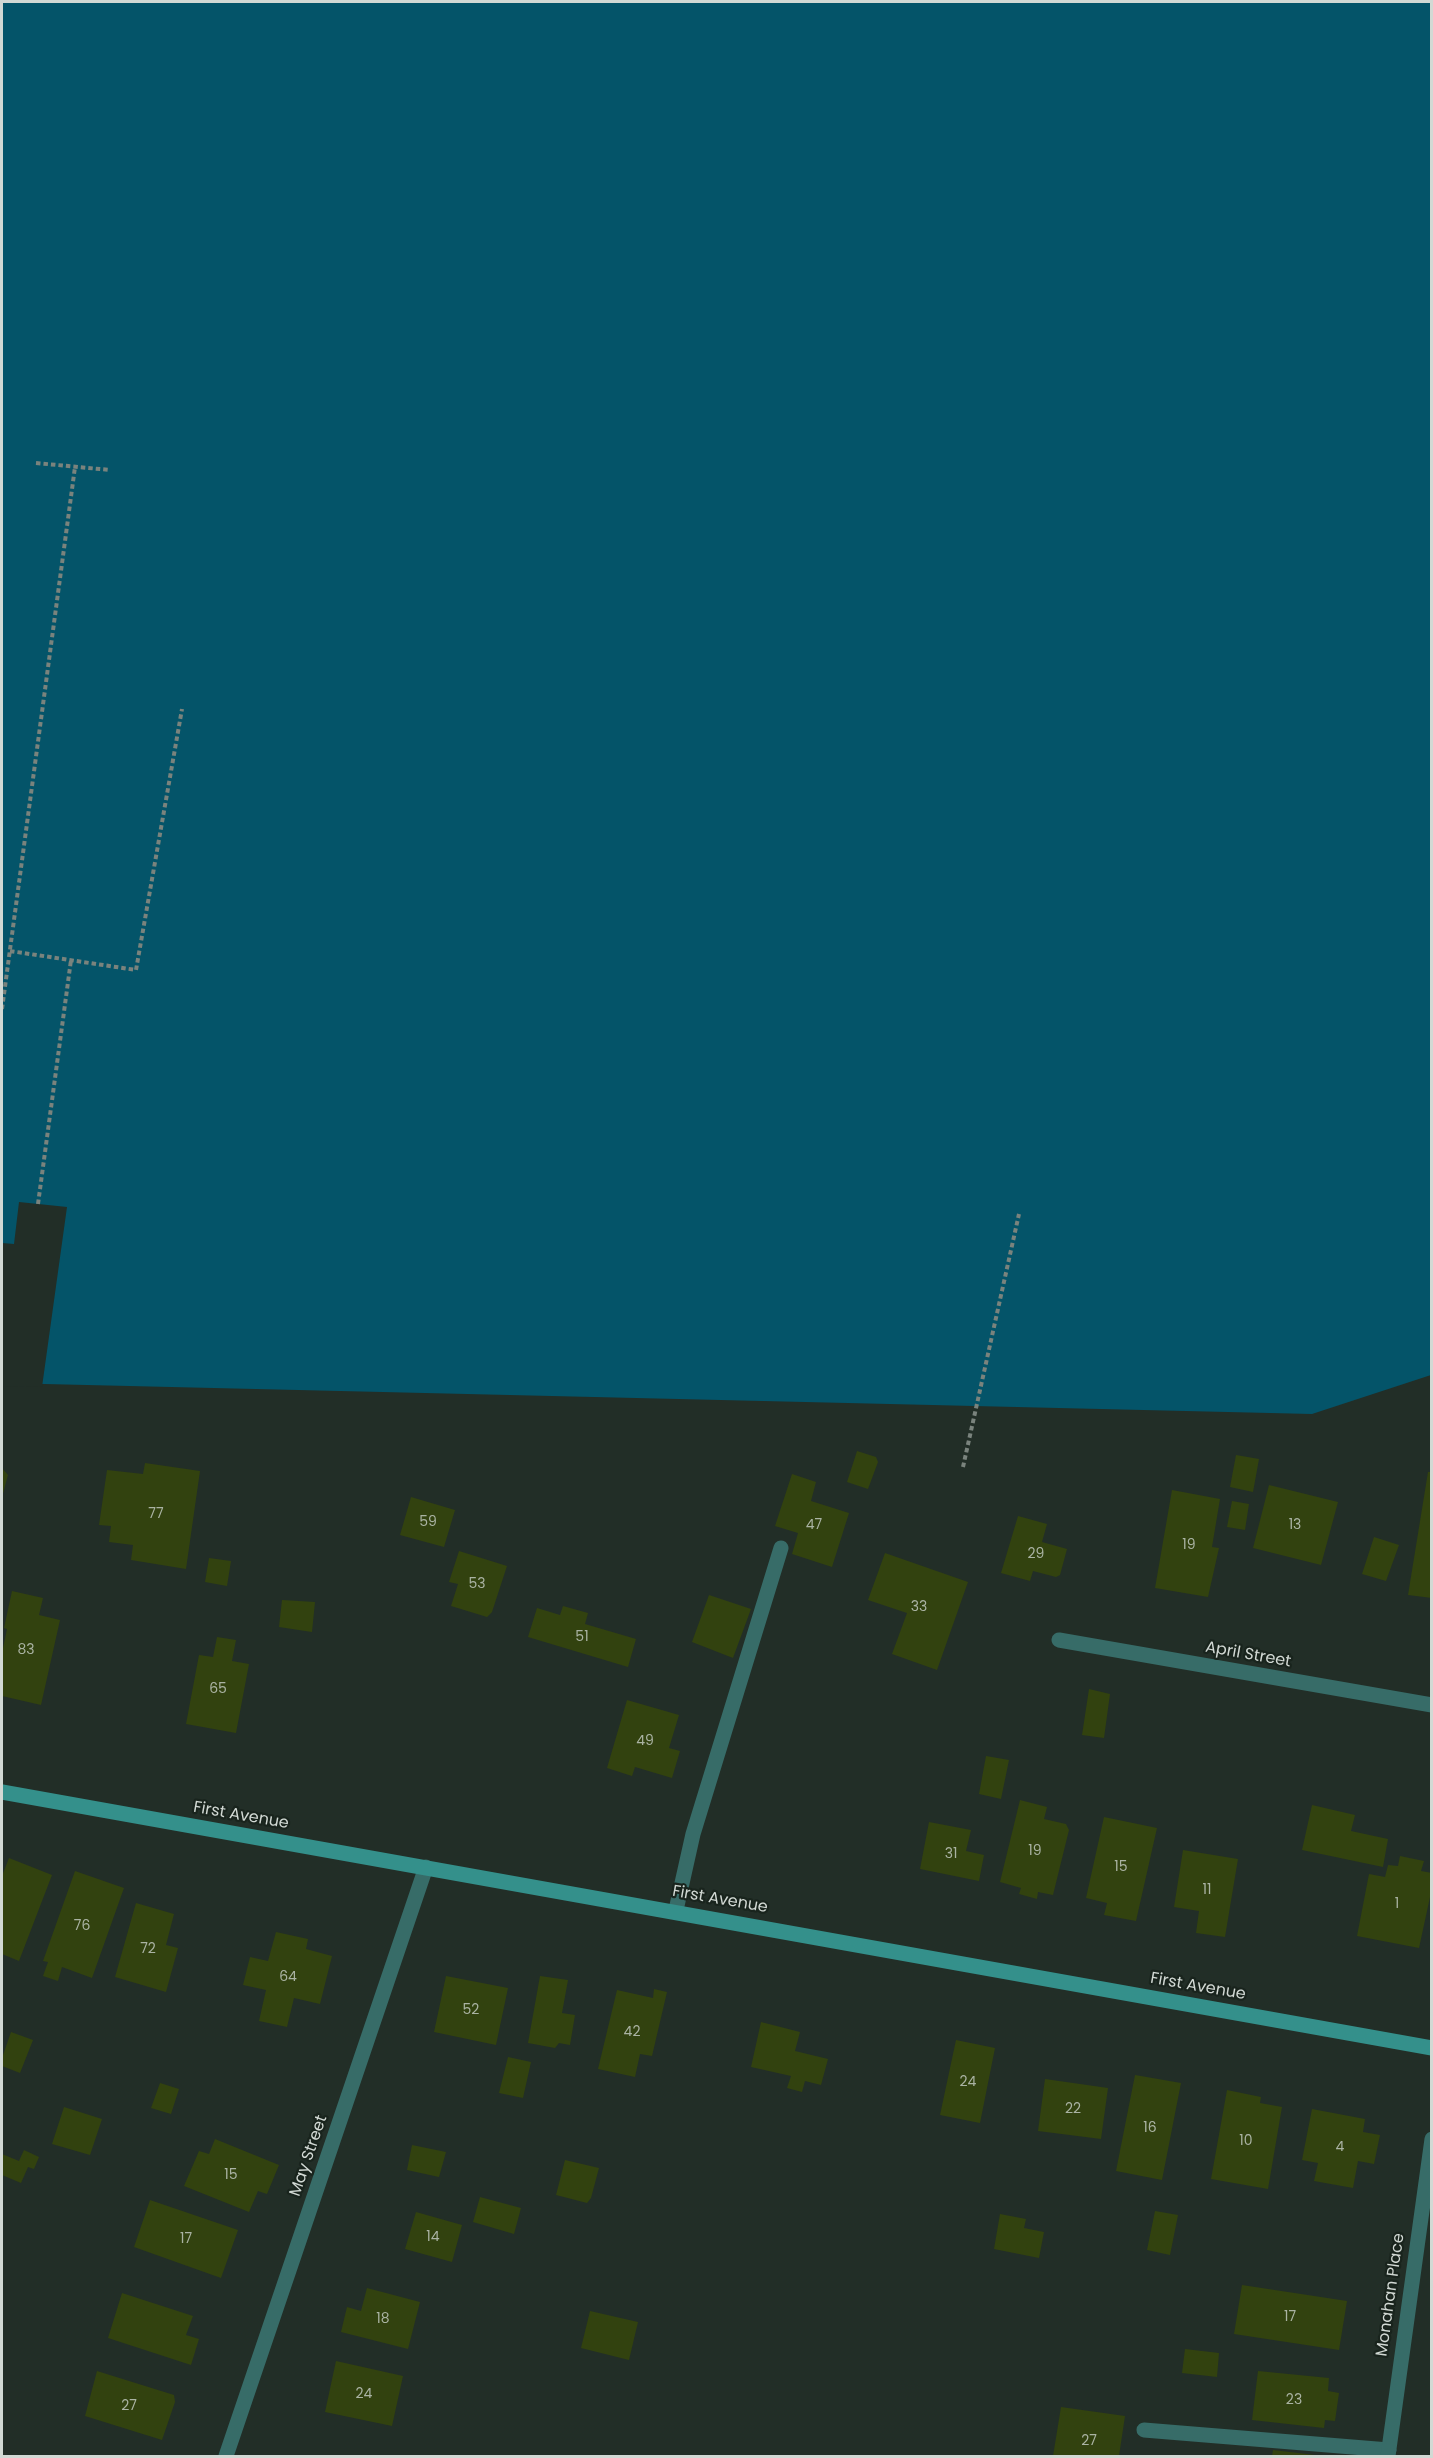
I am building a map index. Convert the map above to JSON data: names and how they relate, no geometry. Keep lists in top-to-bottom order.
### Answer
{
  "streets": {
    "street": [
      "April Street",
      "First Avenue",
      "May Street",
      "Monahan Place"
    ]
  },
  "crossings": [
    ["First Avenue", "May Street"]
  ],
  "house_numbers": [
    "77",
    "59",
    "47",
    "13",
    "19",
    "29",
    "53",
    "33",
    "51",
    "83",
    "65",
    "49",
    "19",
    "31",
    "15",
    "11",
    "1",
    "76",
    "72",
    "64",
    "52",
    "42",
    "24",
    "22",
    "16",
    "10",
    "4",
    "15",
    "14",
    "17",
    "17",
    "18",
    "24",
    "23",
    "27",
    "27"
  ]
}
